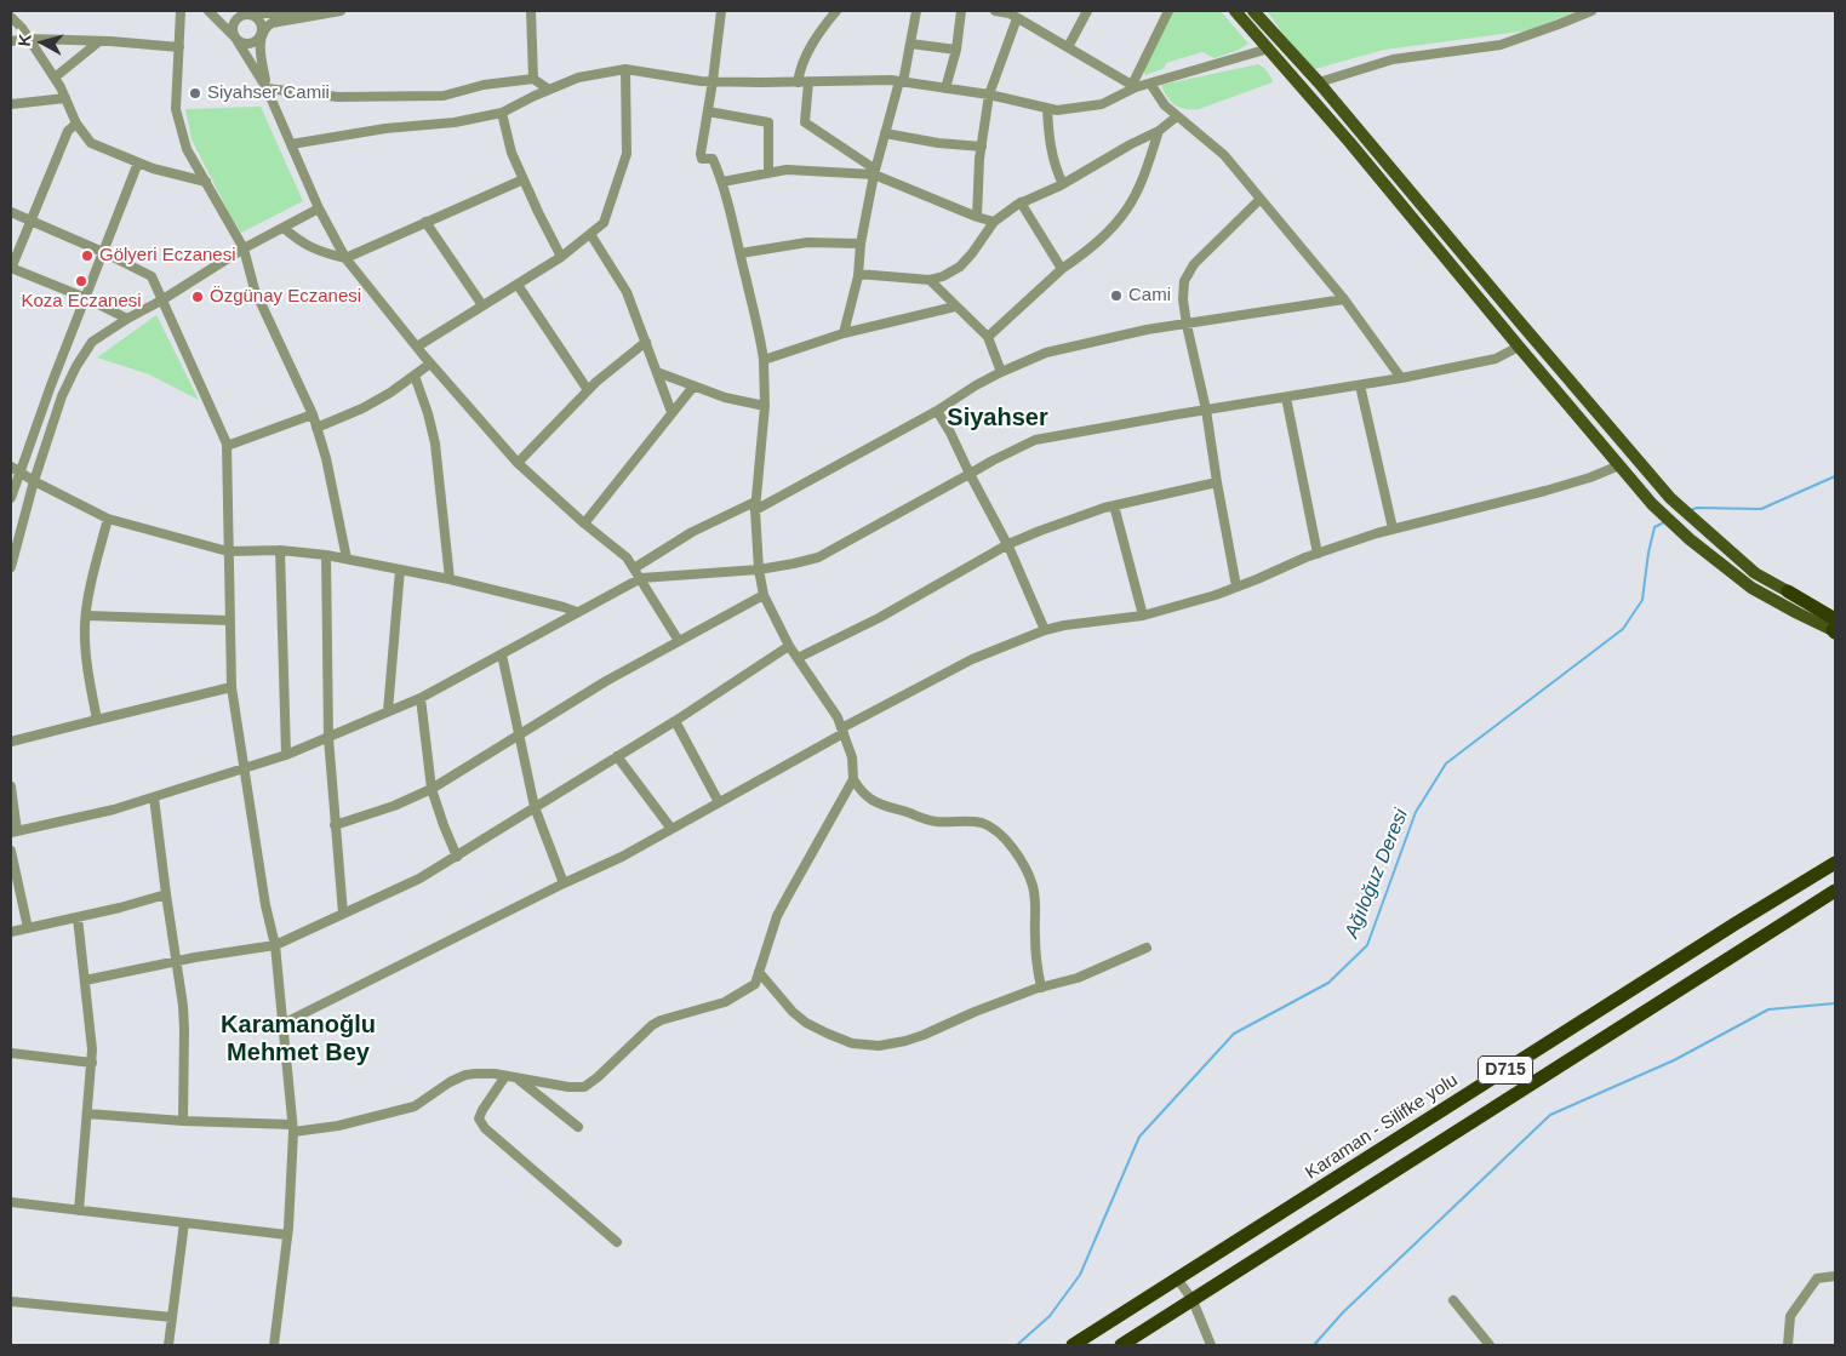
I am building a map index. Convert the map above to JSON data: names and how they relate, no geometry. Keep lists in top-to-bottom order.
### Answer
{
  "streets": {
    "highway": ["D715", "Karaman - Silifke yolu"]
  },
  "districts": ["Siyahser", "Karamanoğlu Mehmet Bey"],
  "water": ["Ağıloğuz Deresi"],
  "places": [
    "Siyahser Camii",
    "Gölyeri Eczanesi",
    "Koza Eczanesi",
    "Cami",
    "Özgünay Eczanesi"
  ],
  "north": "left"
}
